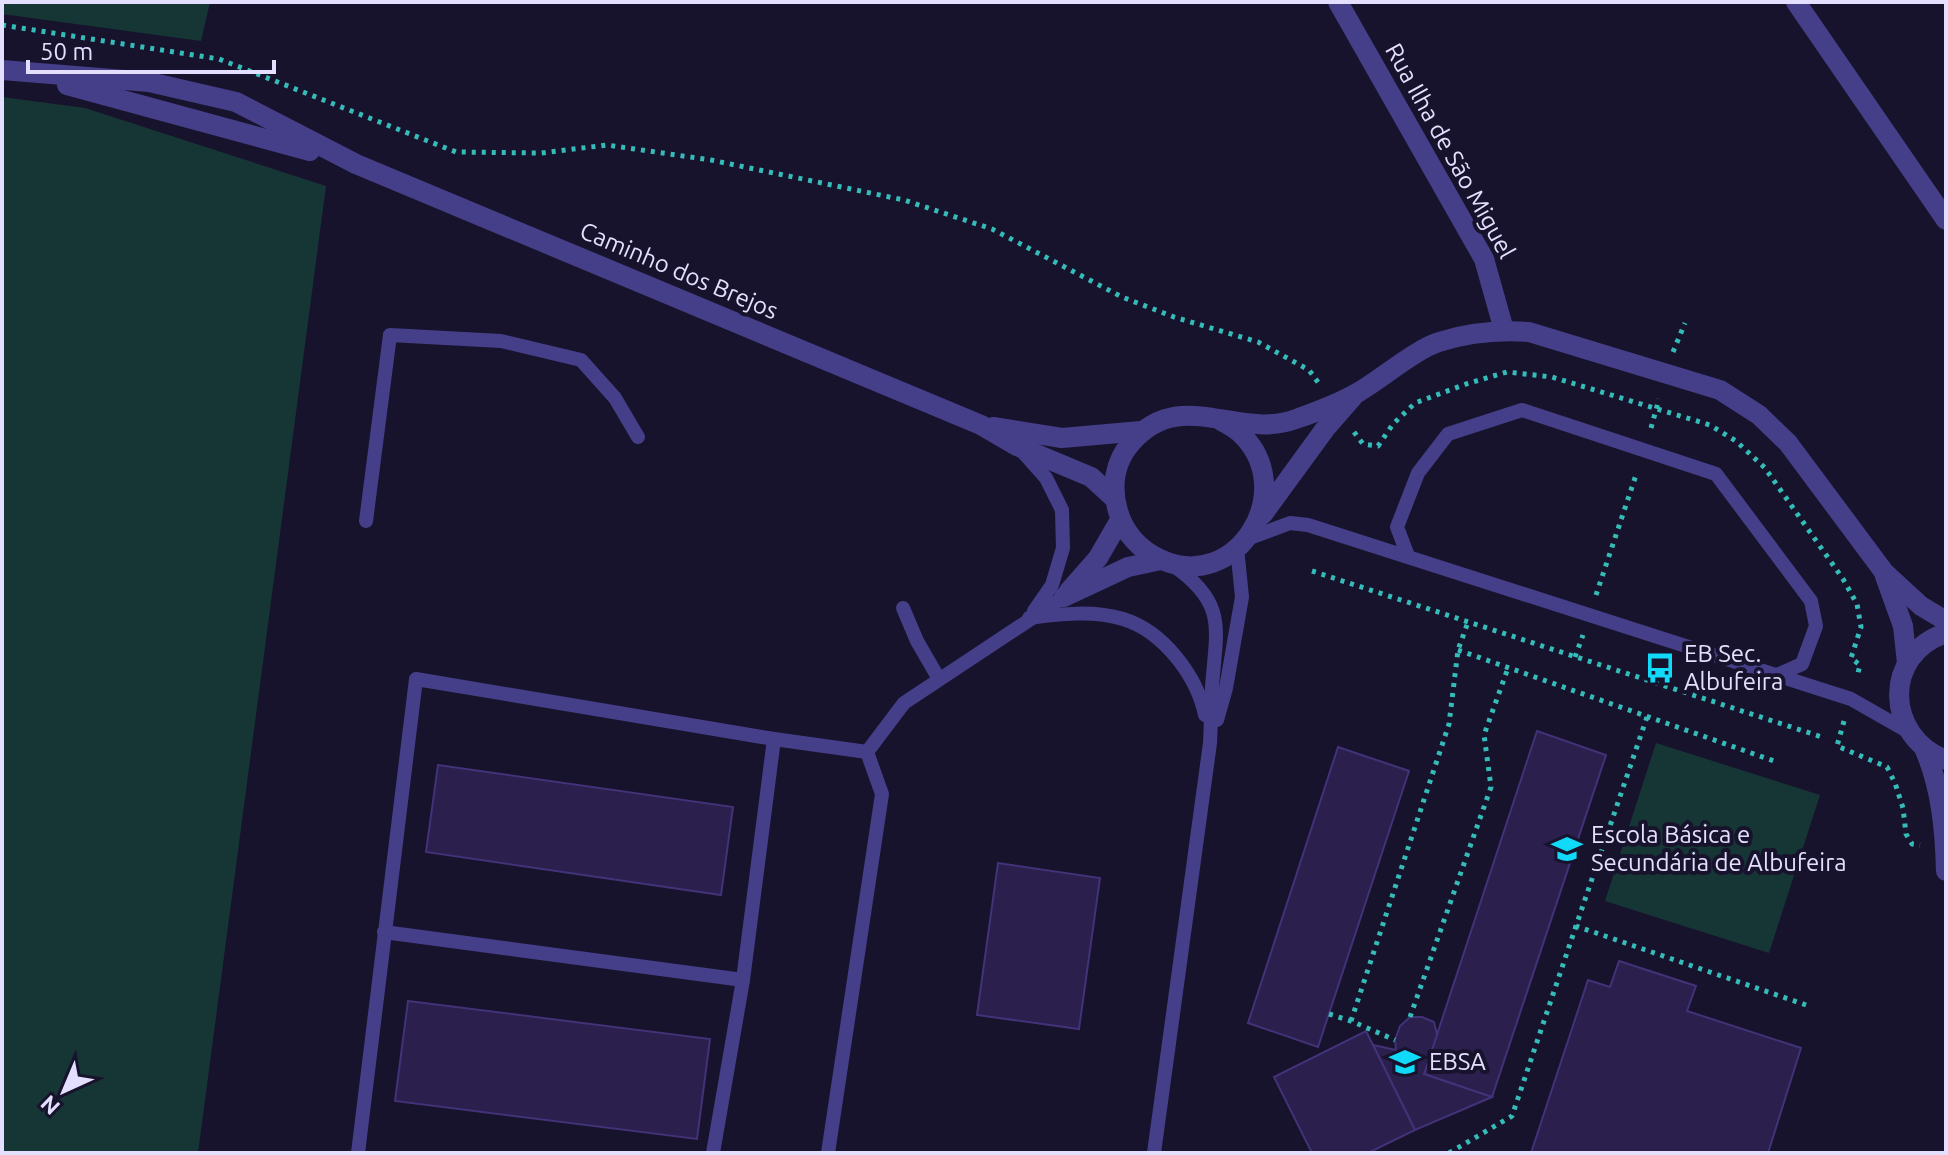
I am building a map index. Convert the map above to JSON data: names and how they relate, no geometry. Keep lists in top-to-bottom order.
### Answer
{
  "streets": {
    "street": ["Rua Ilha de São Miguel", "Caminho dos Brejos"]
  },
  "places": {
    "bus stop": ["EB Sec. Albufeira"],
    "school or university": ["Escola Básica e Secundária de Albufeira", "EBSA"]
  },
  "scale_bar": "50 m",
  "north": "bottom left"
}
